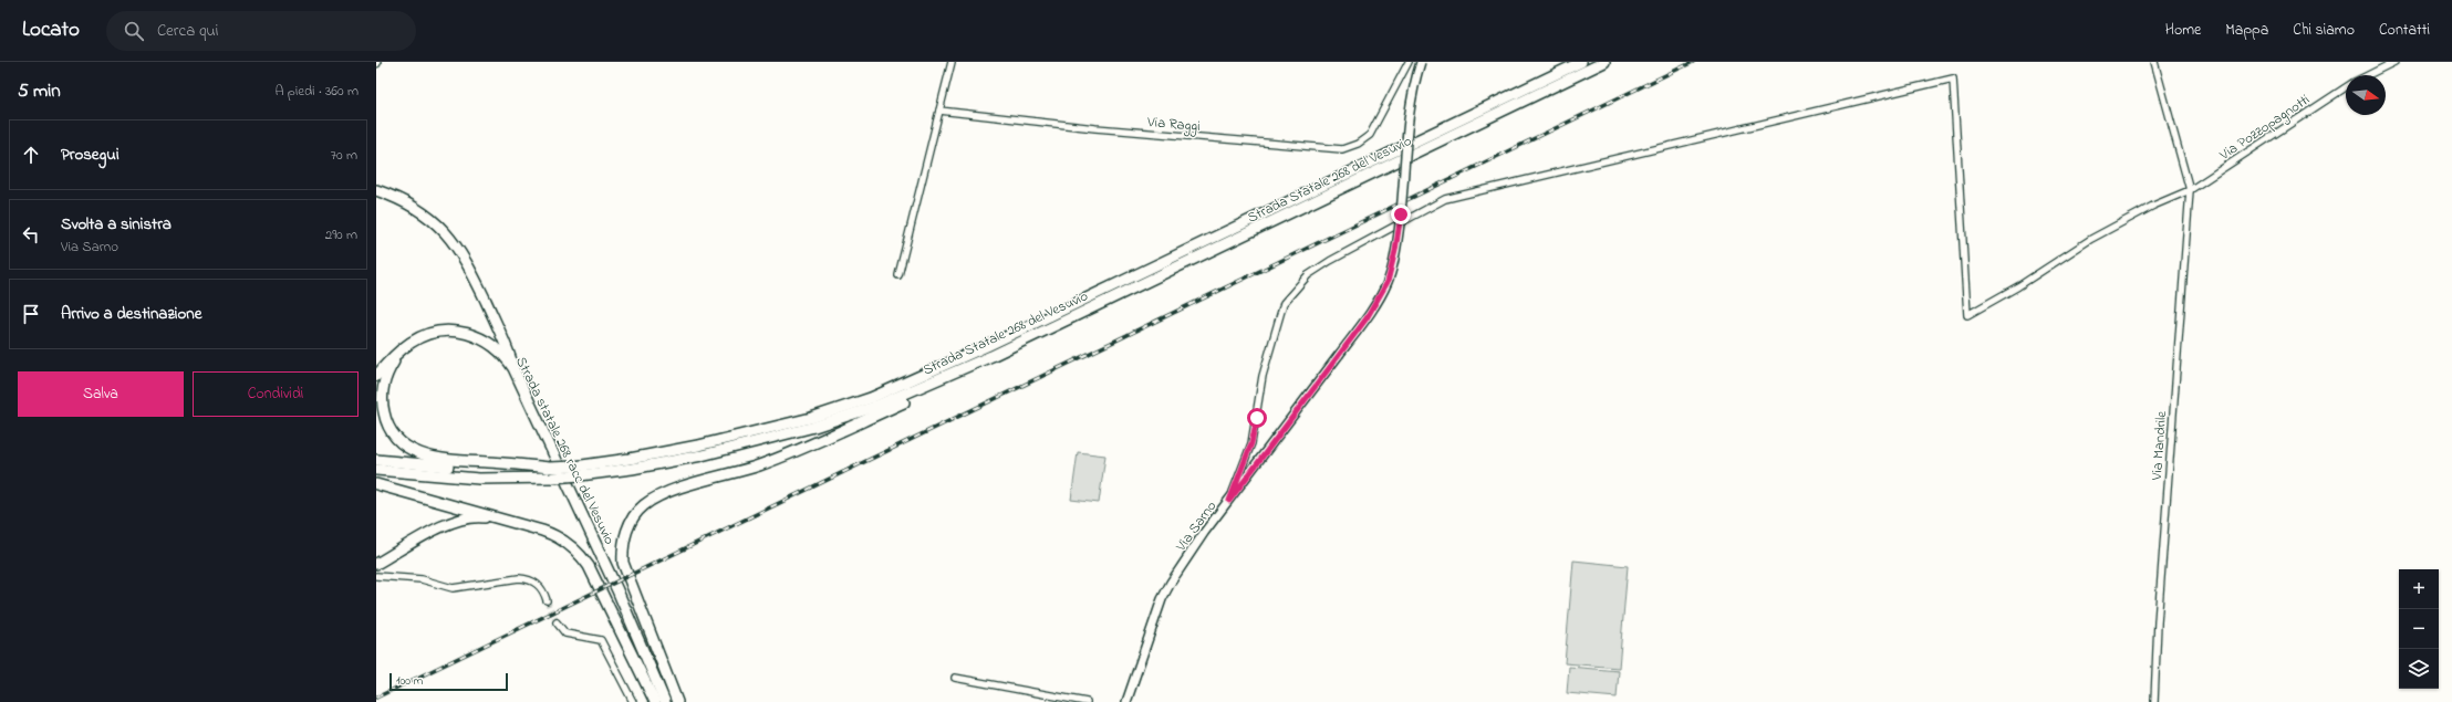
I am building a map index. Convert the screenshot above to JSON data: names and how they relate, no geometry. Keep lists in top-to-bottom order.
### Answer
{
  "streets": {
    "highway": ["Strada Statale 268 del Vesuvio", "Strada statale 268 racc del Vesuvio"],
    "street": [
      "Via Raggi",
      "Via Pozzopagnotti",
      "Via Mandrile",
      "Via Sarno"
    ]
  },
  "crossings": [
    ["Via Pozzopagnotti", "Via Mandrile"],
    ["Via Pozzopagnotti", "Via Sarno"]
  ],
  "scale_bar": "100 m",
  "north": "right",
  "page": {
    "header": "Locato",
    "search": "Cerca qui",
    "nav": [
      "Home",
      "Mappa",
      "Chi siamo",
      "Contatti"
    ],
    "heading": ["5 min", "A piedi · 360 m"],
    "list": [
      ["Prosegui", "70 m"],
      ["Svolta a sinistra", "Via Sarno", "290 m"],
      "Arrivo a destinazione"
    ],
    "buttons": ["Salva", "Condividi"],
    "map_buttons": ["+", "−"],
    "scale": "100 m"
  }
}
